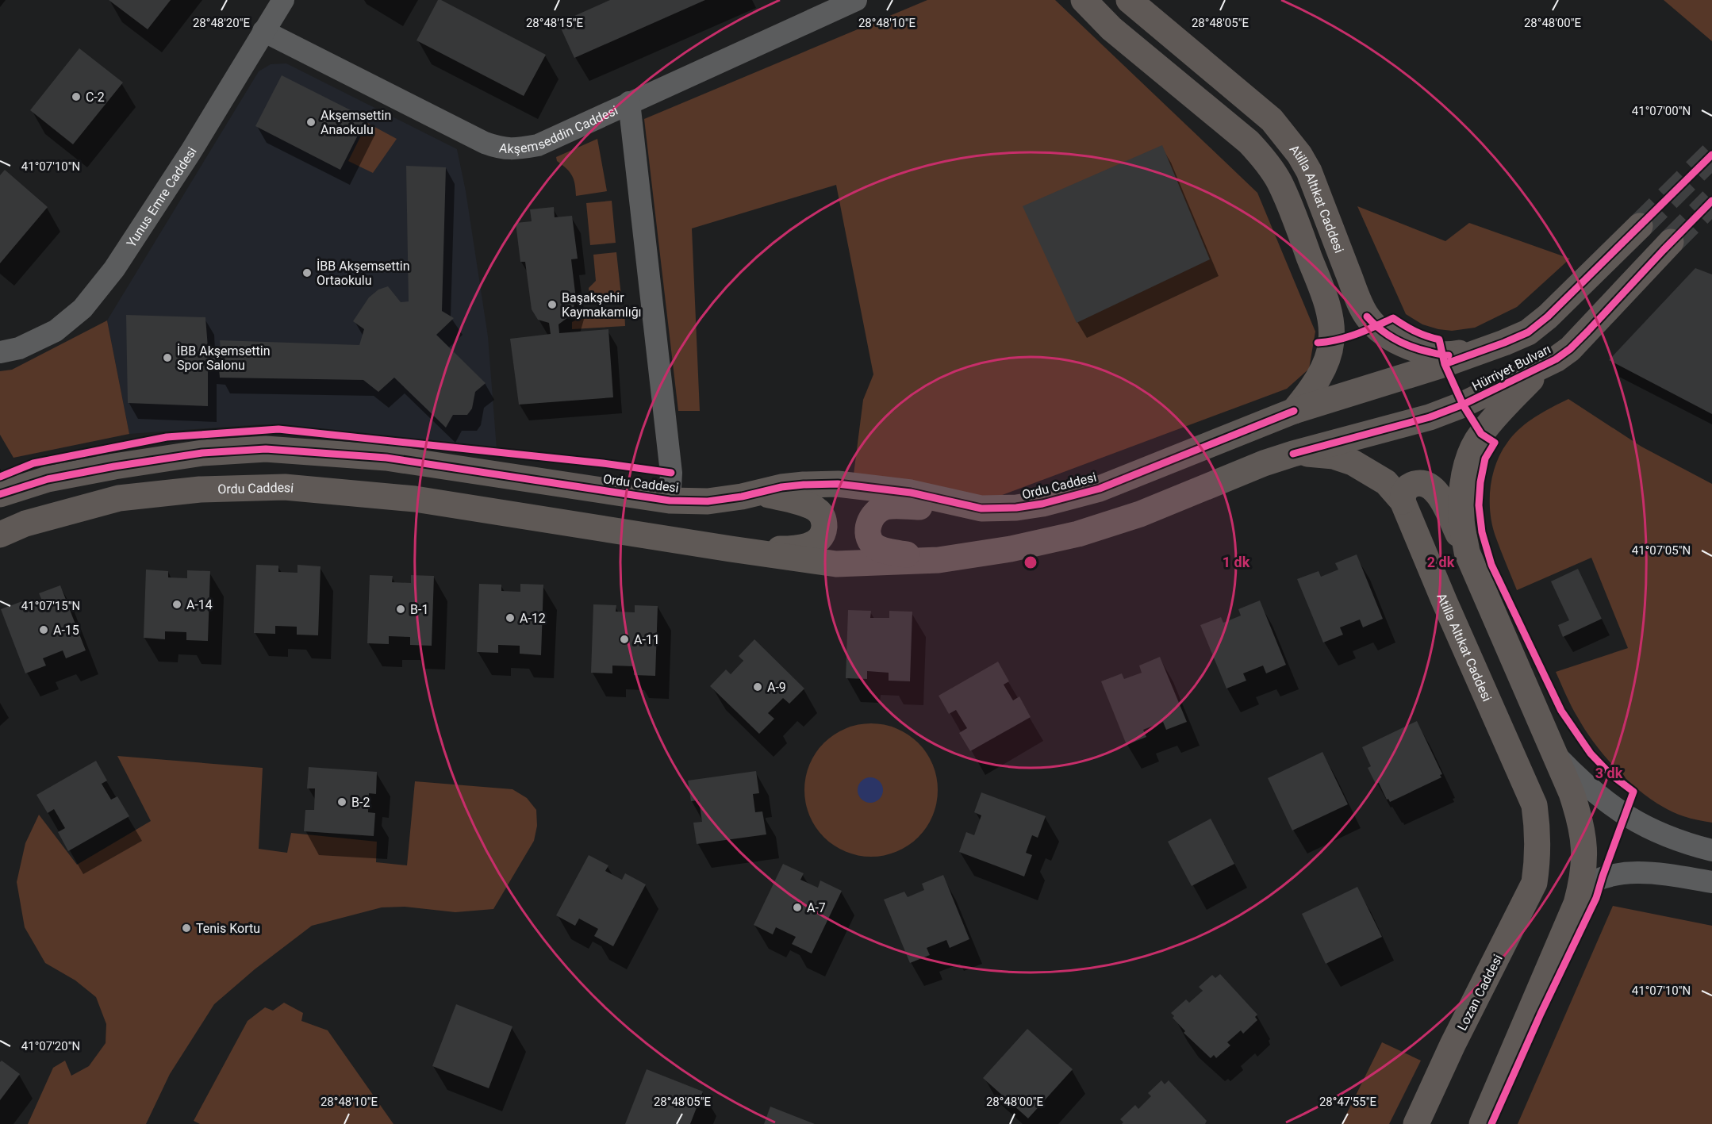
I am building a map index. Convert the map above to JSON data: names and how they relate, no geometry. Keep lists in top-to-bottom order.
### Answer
{
  "streets": {
    "main road": [
      "Atilla Altıkat Caddesi",
      "Hürriyet Bulvarı",
      "Ordu Caddesi",
      "Lozan Caddesi"
    ],
    "street": ["Akşemseddin Caddesi", "Yunus Emre Caddesi"]
  },
  "crossings": [
    ["Akşemseddin Caddesi", "Yunus Emre Caddesi"],
    ["Atilla Altıkat Caddesi", "Hürriyet Bulvarı"],
    ["Atilla Altıkat Caddesi", "Ordu Caddesi"],
    ["Atilla Altıkat Caddesi", "Lozan Caddesi"],
    ["Hürriyet Bulvarı", "Ordu Caddesi"]
  ],
  "places": [
    "C-2",
    "Akşemsettin Anaokulu",
    "İBB Akşemsettin Ortaokulu",
    "Başakşehir Kaymakamlığı",
    "İBB Akşemsettin Spor Salonu",
    "A-14",
    "B-1",
    "A-12",
    "A-15",
    "A-11",
    "A-9",
    "B-2",
    "A-7",
    "Tenis Kortu"
  ],
  "coordinates": [
    "28°48'20\"E",
    "28°48'15\"E",
    "28°48'10\"E",
    "28°48'05\"E",
    "28°48'00\"E",
    "41°07'00\"N",
    "41°07'10\"N",
    "41°07'05\"N",
    "41°07'15\"N",
    "41°07'20\"N",
    "28°47'55\"E"
  ],
  "rings": ["1 dk", "2 dk", "3 dk"]
}
